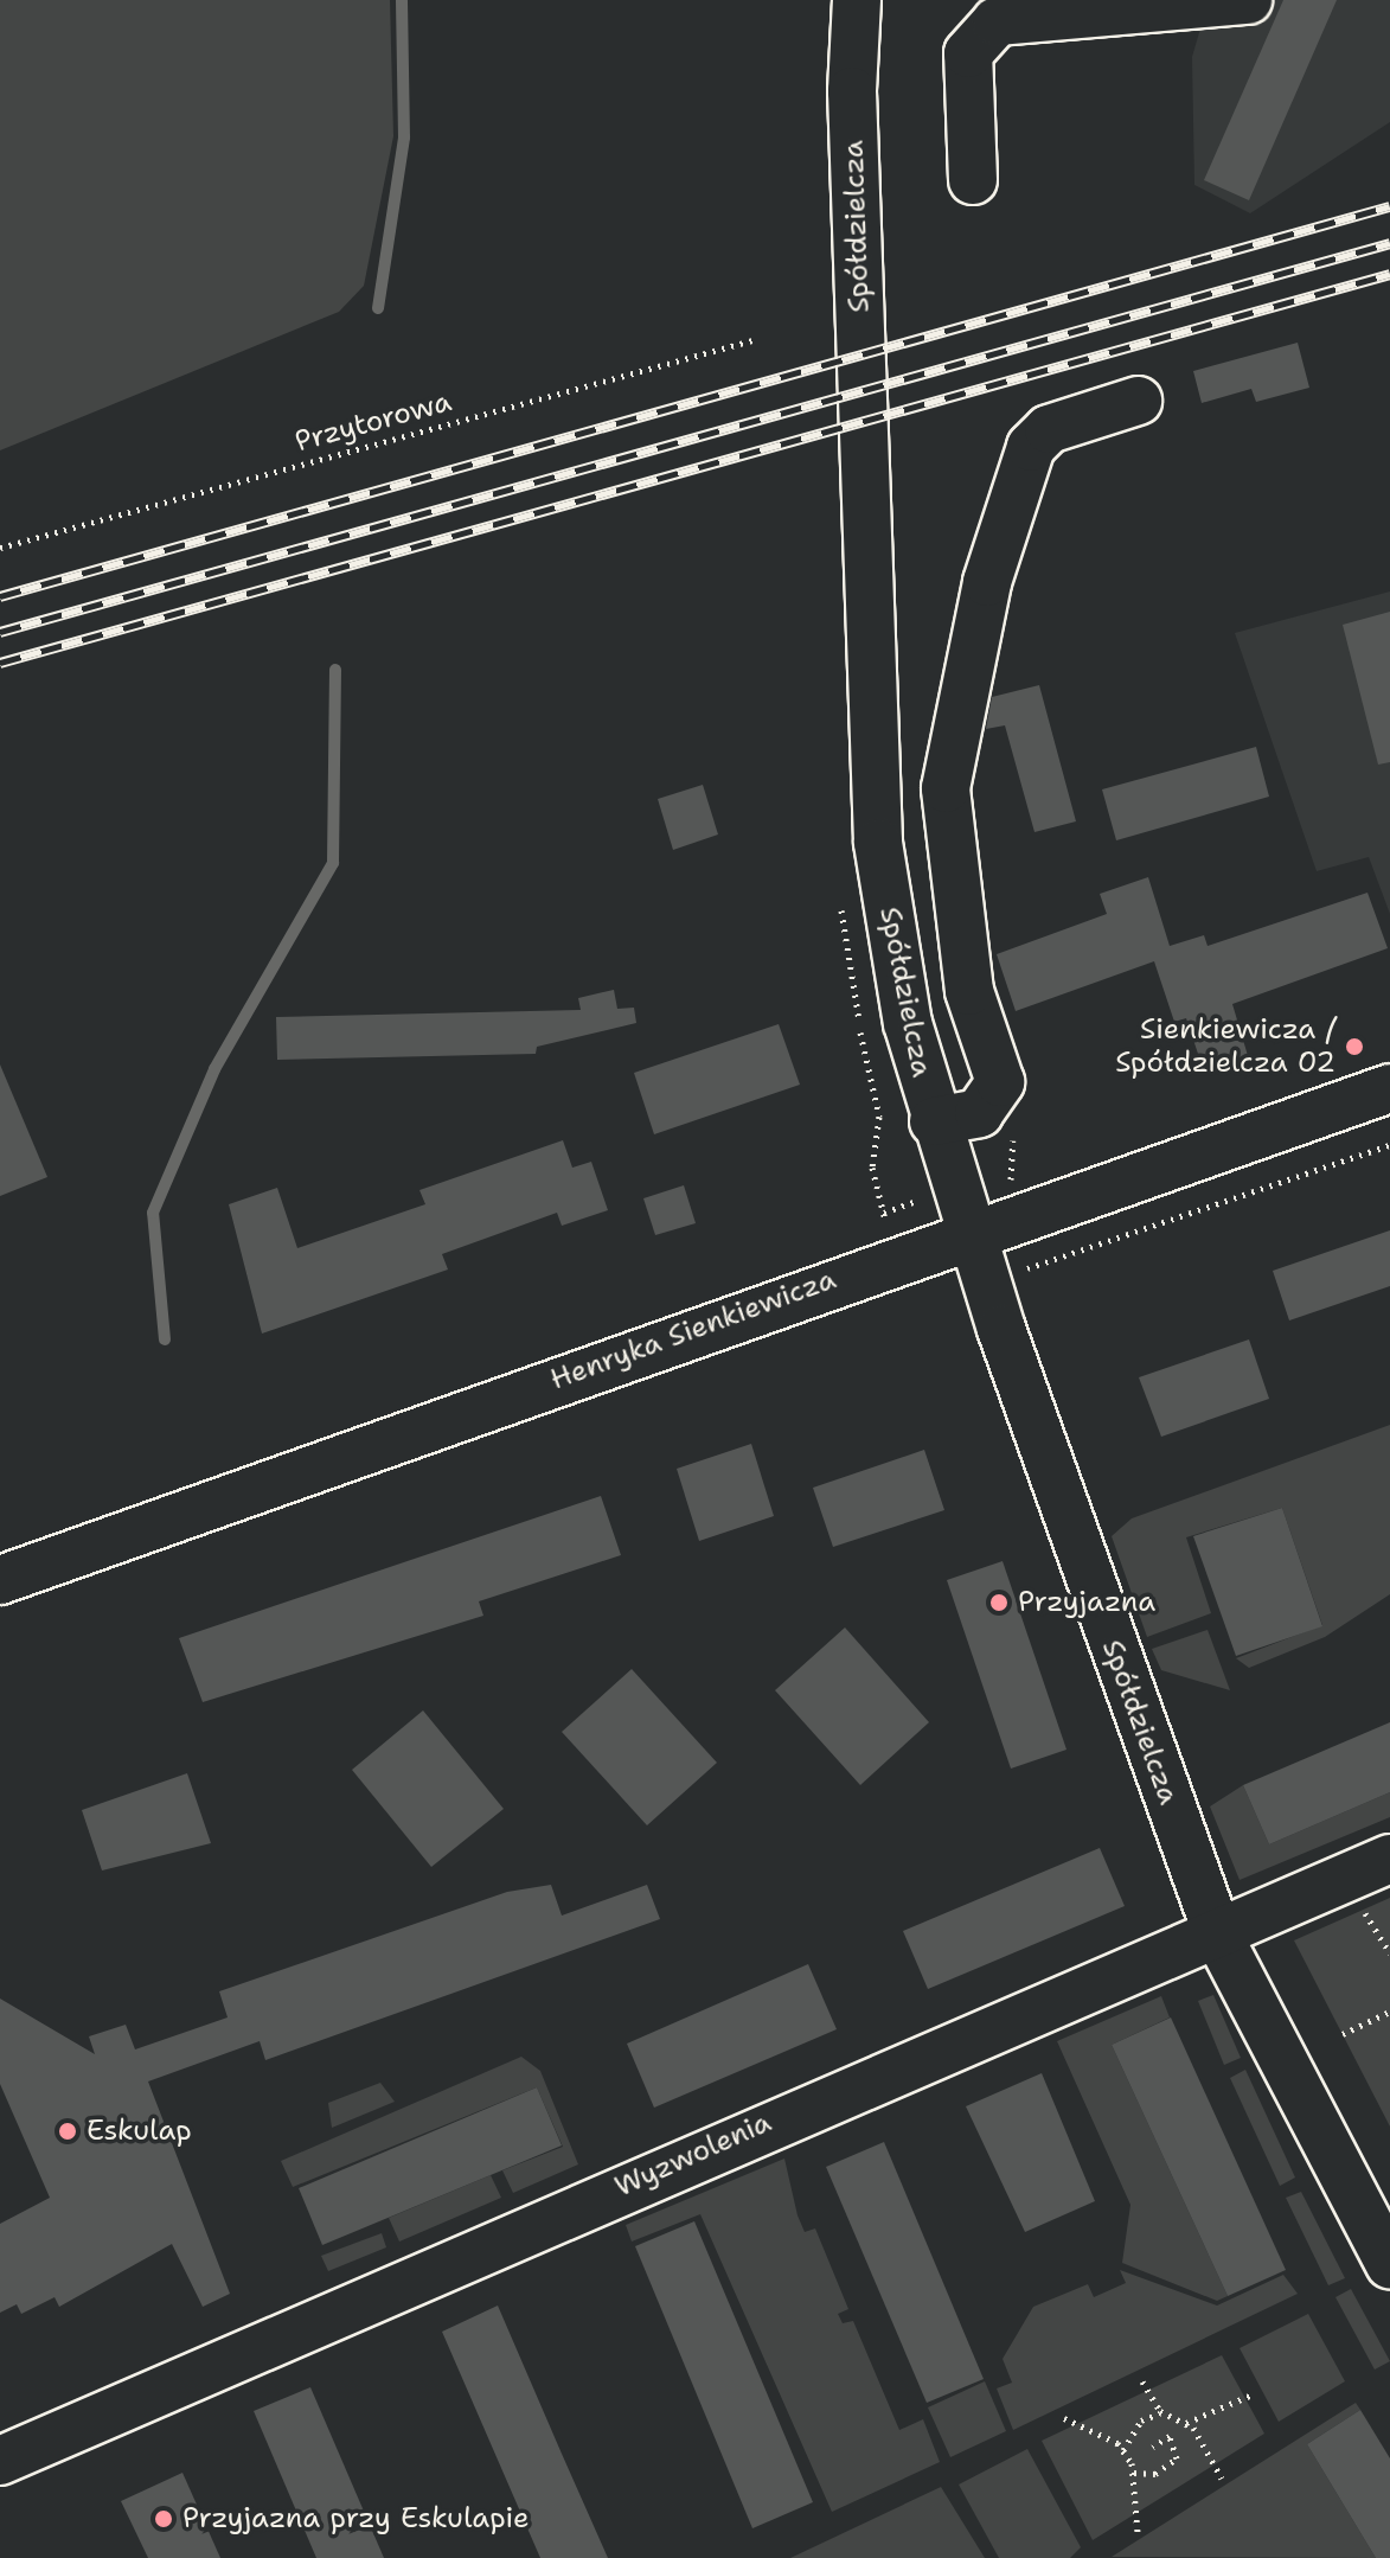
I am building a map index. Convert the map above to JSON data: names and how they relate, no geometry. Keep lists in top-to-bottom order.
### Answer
{
  "streets": {
    "street": ["Spółdzielcza", "Henryka Sienkiewicza", "Wyzwolenia"],
    "path": ["Przytorowa"]
  },
  "crossings": [
    ["Spółdzielcza", "Henryka Sienkiewicza"],
    ["Spółdzielcza", "Wyzwolenia"]
  ],
  "places": [
    "Sienkiewicza / Spółdzielcza 02",
    "Przyjazna",
    "Eskulap",
    "Przyjazna przy Eskulapie"
  ]
}
